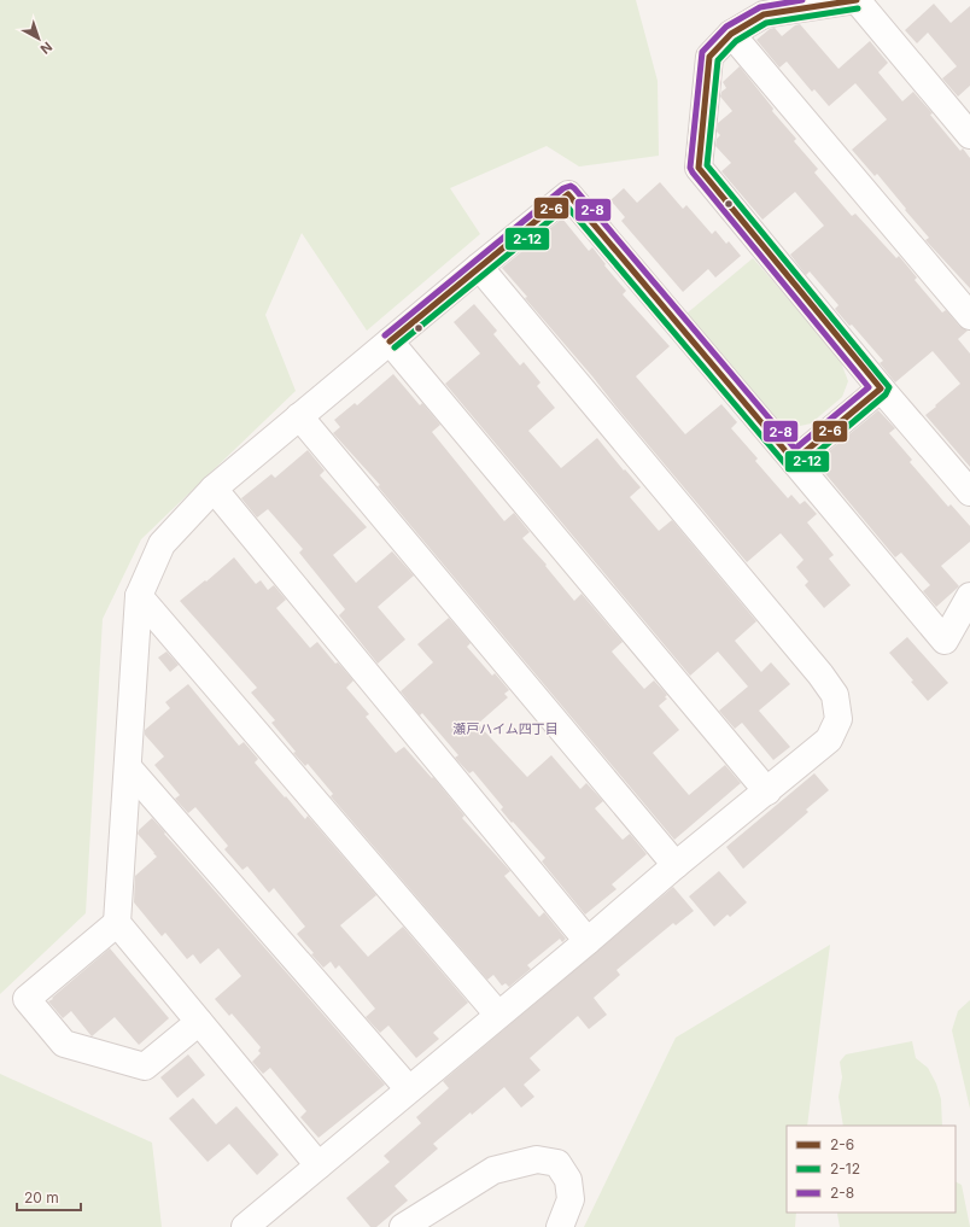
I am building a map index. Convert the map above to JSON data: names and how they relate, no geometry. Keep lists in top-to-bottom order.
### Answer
{
  "districts": ["瀬戸ハイム四丁目"],
  "lines": ["transit line 2-6", "transit line 2-8", "transit line 2-12"],
  "legend": ["2-6", "2-12", "2-8"],
  "scale_bar": "20 m",
  "north": "bottom right"
}
